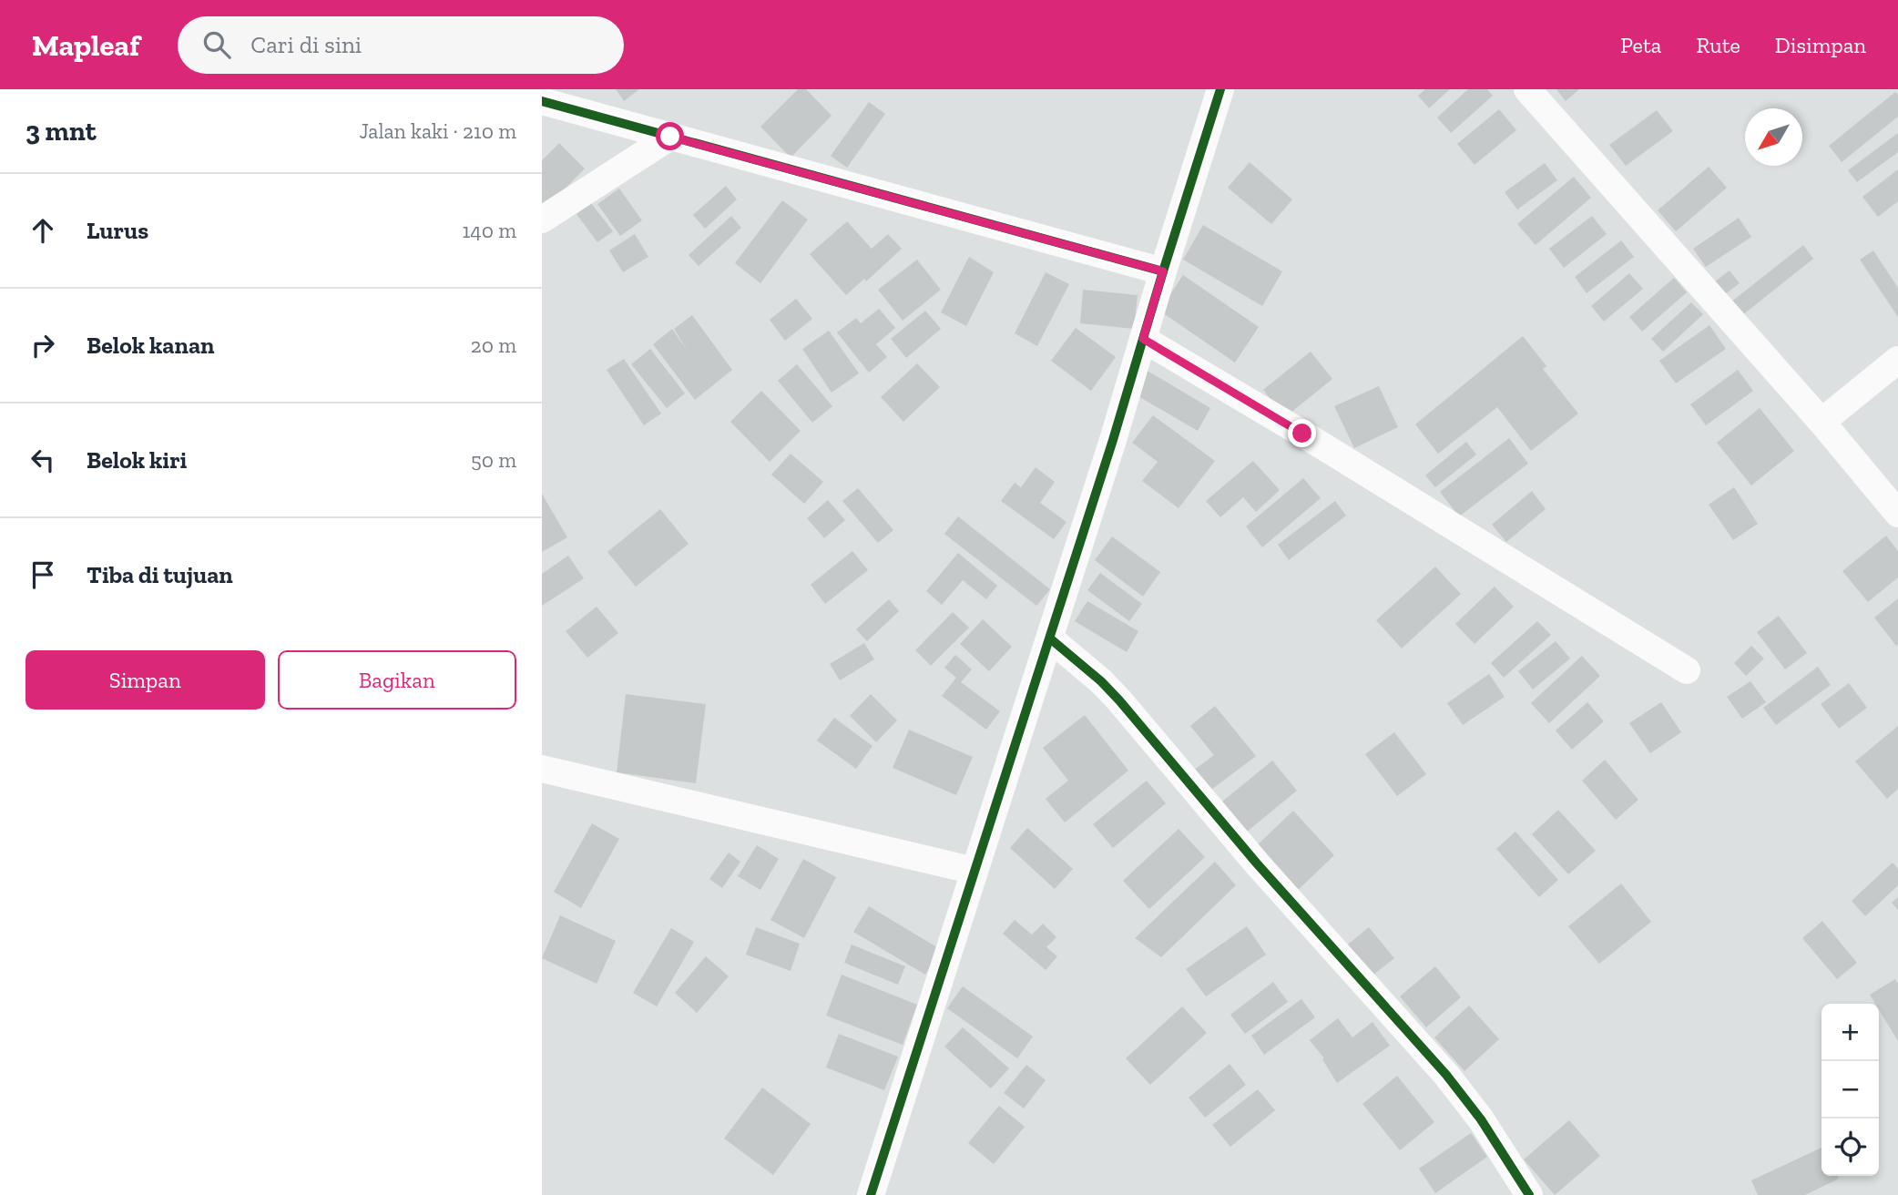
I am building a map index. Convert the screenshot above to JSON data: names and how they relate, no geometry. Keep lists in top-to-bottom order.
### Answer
{
  "north": "bottom left",
  "page": {
    "header": "Mapleaf",
    "search": "Cari di sini",
    "nav": ["Peta", "Rute", "Disimpan"],
    "heading": ["3 mnt", "Jalan kaki · 210 m"],
    "list": [
      ["Lurus", "140 m"],
      ["Belok kanan", "20 m"],
      ["Belok kiri", "50 m"],
      "Tiba di tujuan"
    ],
    "buttons": ["Simpan", "Bagikan"],
    "map_buttons": ["+", "−"]
  }
}
